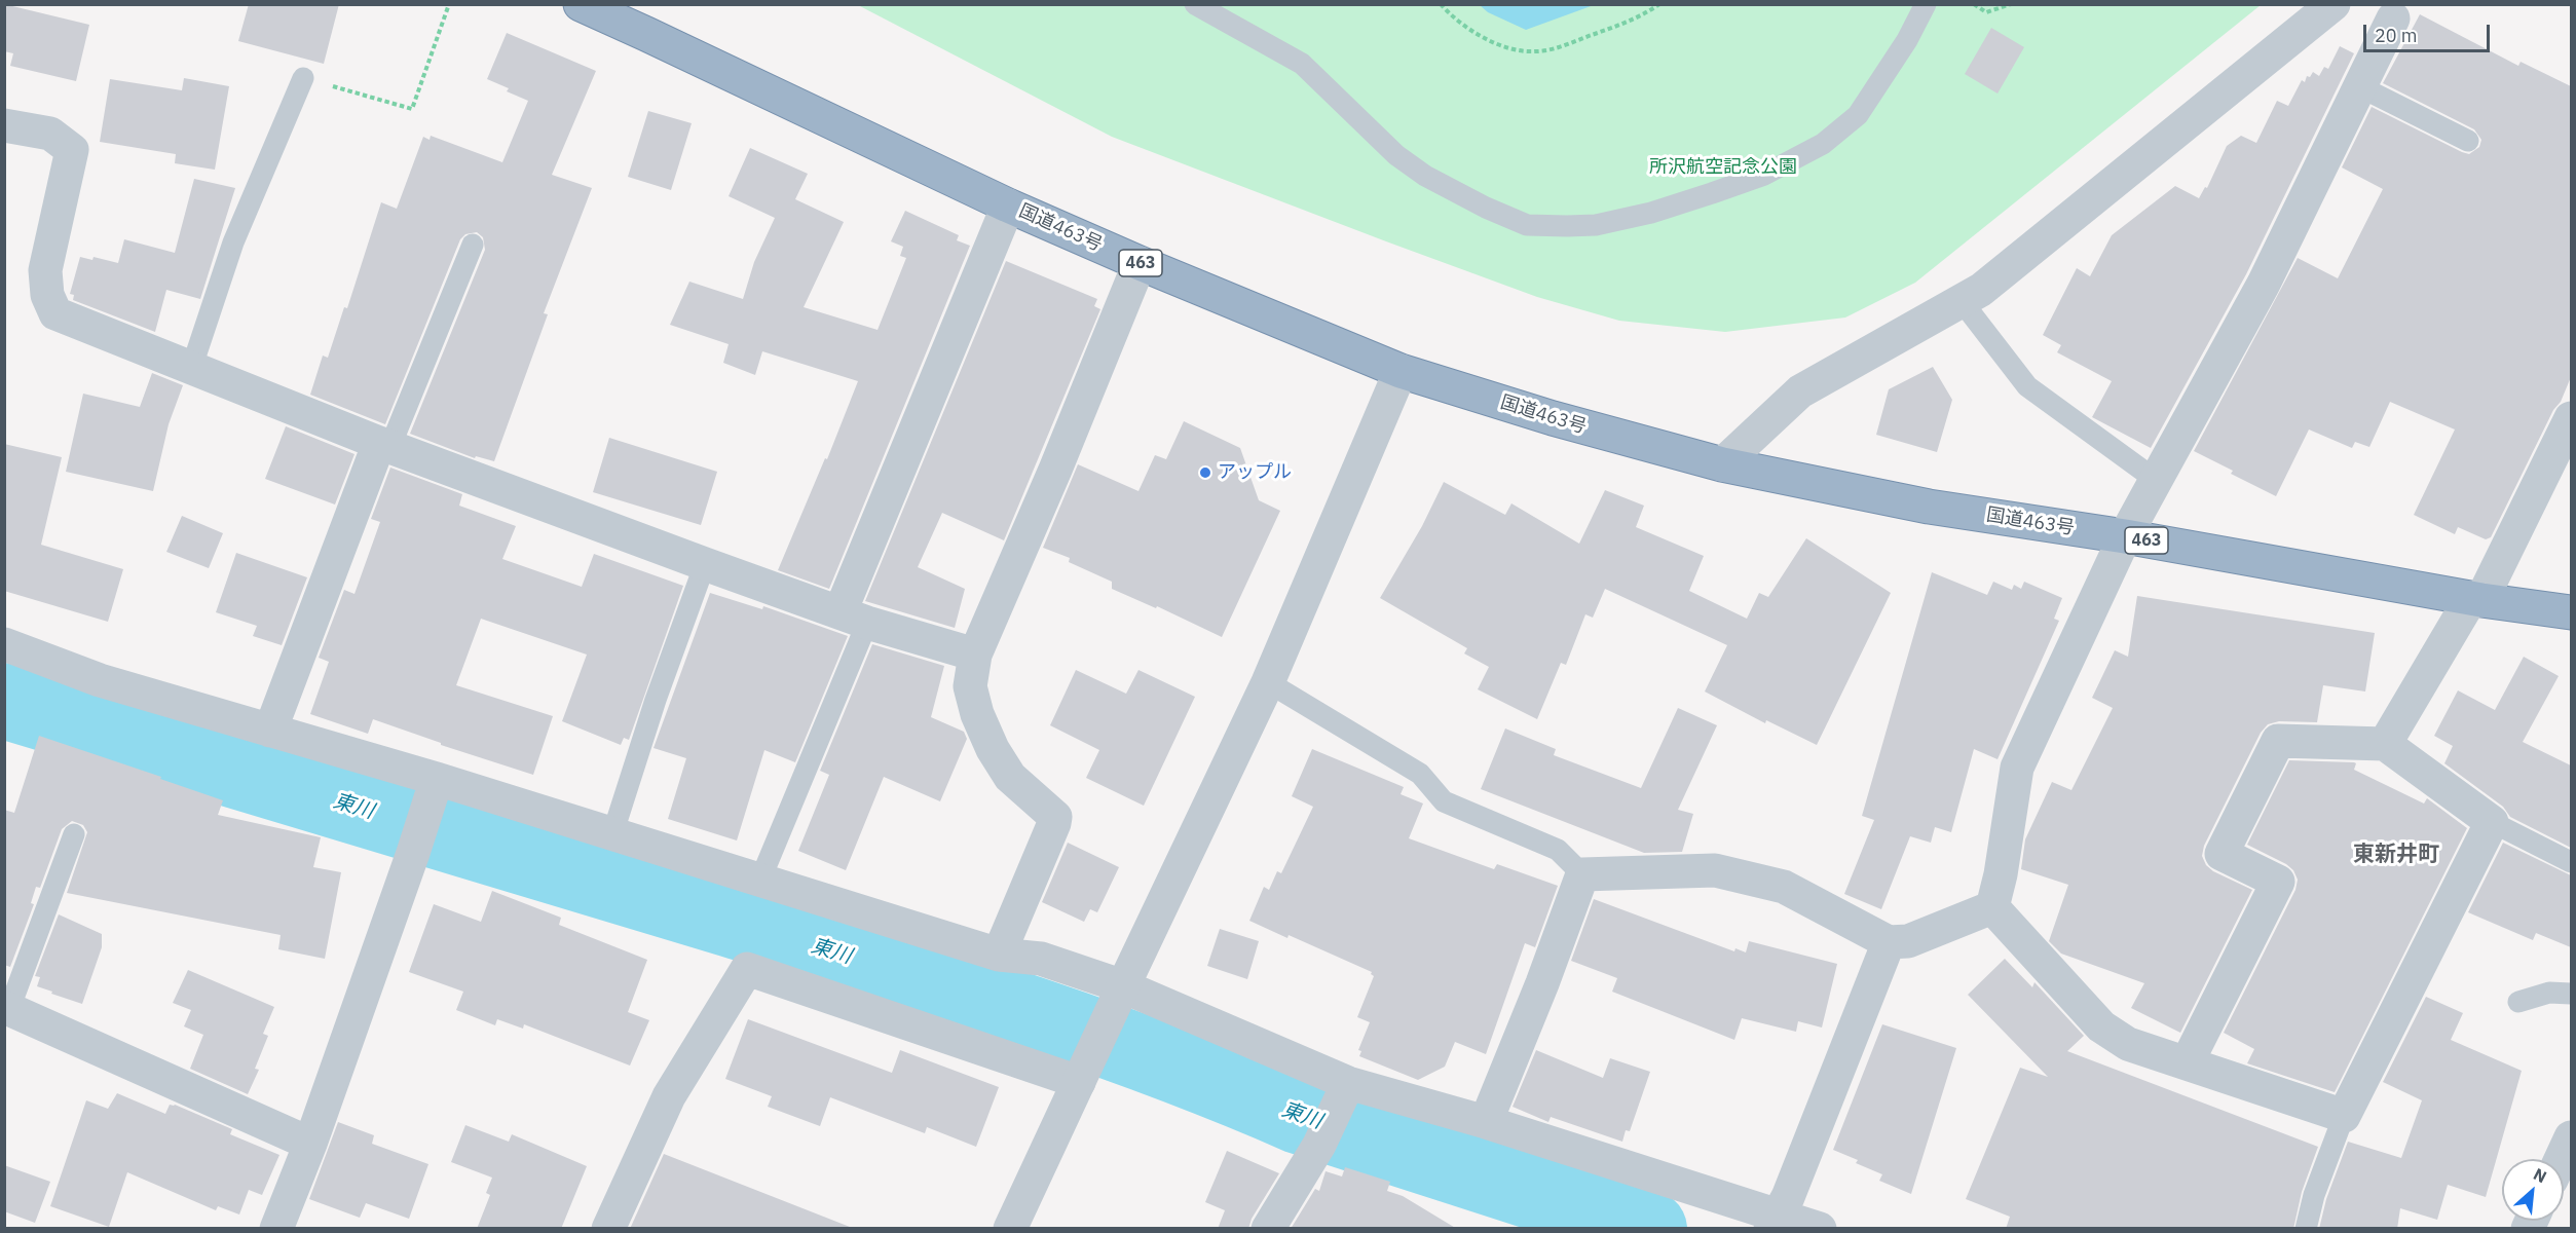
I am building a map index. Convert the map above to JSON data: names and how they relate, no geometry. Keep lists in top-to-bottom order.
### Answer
{
  "streets": {
    "highway": ["国道463号", "463"]
  },
  "districts": ["東新井町"],
  "water": ["東川"],
  "parks": ["所沢航空記念公園"],
  "places": ["アップル"],
  "scale_bar": "20 m",
  "north": "top right"
}
